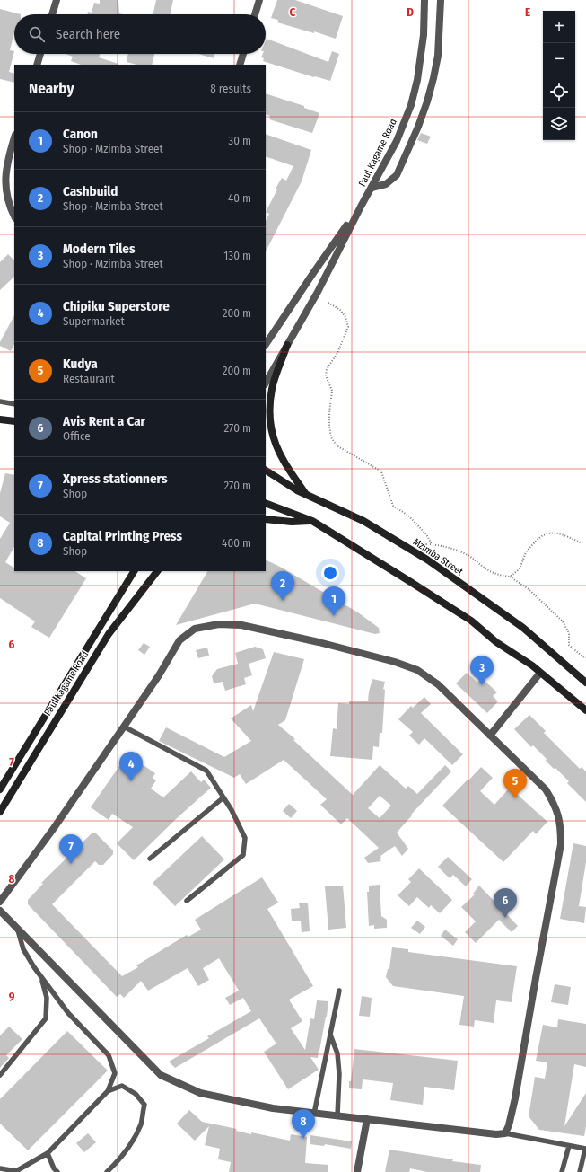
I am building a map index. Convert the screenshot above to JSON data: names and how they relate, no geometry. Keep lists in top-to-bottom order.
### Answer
{
  "streets": {
    "main road": ["Paul Kagame Road", "Mzimba Street"]
  },
  "page": {
    "map_buttons": ["+", "−"],
    "search": "Search here",
    "heading": ["Nearby", "8 results"],
    "list": [
      {
        "mark": "1",
        "name": "Canon",
        "note": "Shop · Mzimba Street",
        "value": "30 m"
      },
      {
        "mark": "2",
        "name": "Cashbuild",
        "note": "Shop · Mzimba Street",
        "value": "40 m"
      },
      {
        "mark": "3",
        "name": "Modern Tiles",
        "note": "Shop · Mzimba Street",
        "value": "130 m"
      },
      {
        "mark": "4",
        "name": "Chipiku Superstore",
        "note": "Supermarket",
        "value": "200 m"
      },
      {
        "mark": "5",
        "name": "Kudya",
        "note": "Restaurant",
        "value": "200 m"
      },
      {
        "mark": "6",
        "name": "Avis Rent a Car",
        "note": "Office",
        "value": "270 m"
      },
      {
        "mark": "7",
        "name": "Xpress stationners",
        "note": "Shop",
        "value": "270 m"
      },
      {
        "mark": "8",
        "name": "Capital Printing Press",
        "note": "Shop",
        "value": "400 m"
      }
    ],
    "pins": [
      "2",
      "1",
      "3",
      "4",
      "5",
      "7",
      "6",
      "8"
    ]
  },
  "grid": {
    "columns": ["C", "D", "E"],
    "rows": [
      "6",
      "7",
      "8",
      "9"
    ]
  }
}
